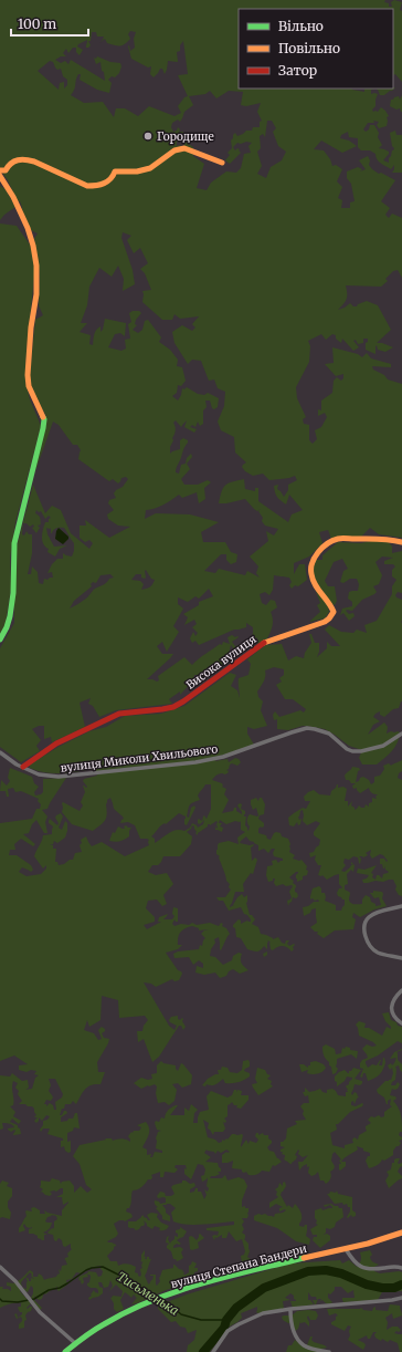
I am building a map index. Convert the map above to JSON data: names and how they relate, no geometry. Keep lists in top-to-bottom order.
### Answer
{
  "streets": {
    "street": ["Висока вулиця", "вулиця Миколи Хвильового", "вулиця Степана Бандери"]
  },
  "crossings": [
    ["Висока вулиця", "вулиця Миколи Хвильового"]
  ],
  "water": ["Тисьменька"],
  "places": ["Городище"],
  "legend": ["Вільно", "Повільно", "Затор"],
  "scale_bar": "100 m"
}
